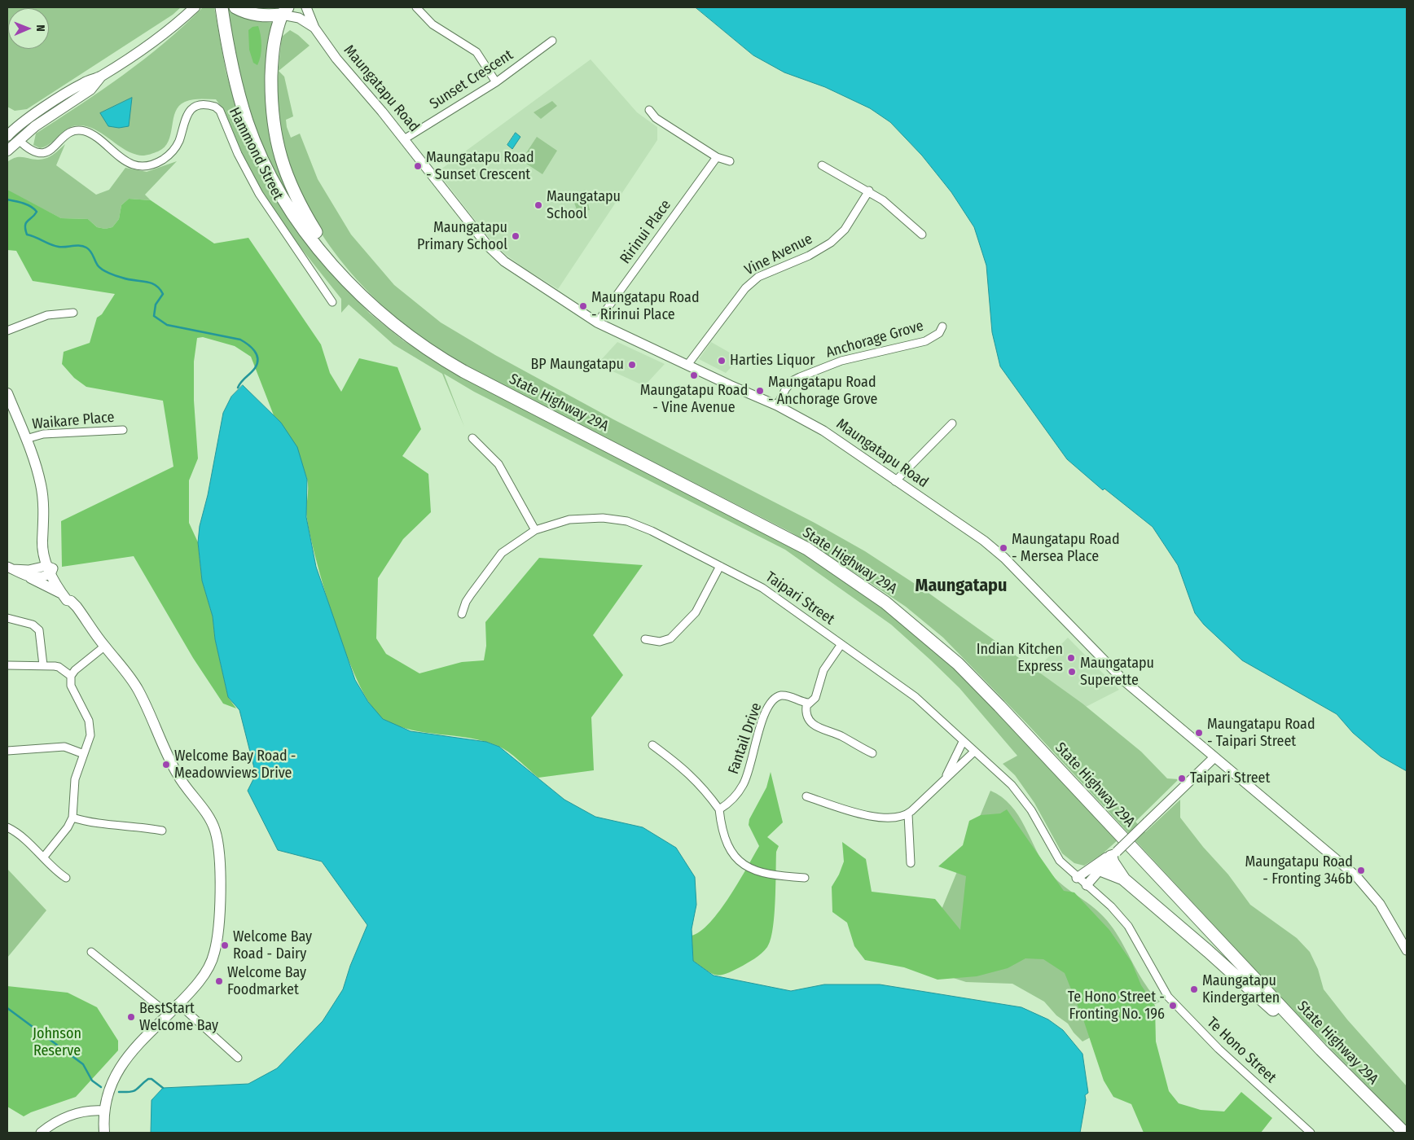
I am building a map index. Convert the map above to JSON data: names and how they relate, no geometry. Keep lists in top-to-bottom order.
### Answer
{
  "streets": {
    "highway": ["State Highway 29A"],
    "street": [
      "Sunset Crescent",
      "Maungatapu Road",
      "Hammond Street",
      "Ririnui Place",
      "Vine Avenue",
      "Anchorage Grove",
      "Waikare Place",
      "Taipari Street",
      "Fantail Drive",
      "Te Hono Street"
    ]
  },
  "crossings": [
    ["Sunset Crescent", "Maungatapu Road"],
    ["Maungatapu Road", "Ririnui Place"],
    ["Maungatapu Road", "Vine Avenue"],
    ["Maungatapu Road", "Anchorage Grove"],
    ["Maungatapu Road", "State Highway 29A"],
    ["Taipari Street", "Te Hono Street"]
  ],
  "districts": ["Maungatapu"],
  "parks": ["Johnson Reserve"],
  "places": [
    "Maungatapu Road - Sunset Crescent",
    "Maungatapu School",
    "Maungatapu Primary School",
    "Maungatapu Road - Ririnui Place",
    "Harties Liquor",
    "BP Maungatapu",
    "Maungatapu Road - Vine Avenue",
    "Maungatapu Road - Anchorage Grove",
    "Maungatapu Road - Mersea Place",
    "Indian Kitchen Express",
    "Maungatapu Superette",
    "Maungatapu Road - Taipari Street",
    "Welcome Bay Road - Meadowviews Drive",
    "Taipari Street",
    "Maungatapu Road - Fronting 346b",
    "Welcome Bay Road - Dairy",
    "Welcome Bay Foodmarket",
    "Maungatapu Kindergarten",
    "Te Hono Street - Fronting No. 196",
    "BestStart Welcome Bay"
  ],
  "north": "right"
}
